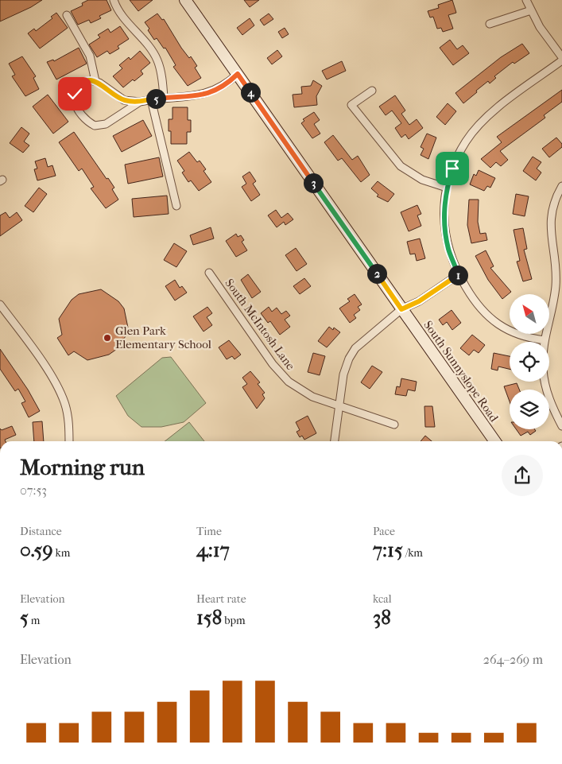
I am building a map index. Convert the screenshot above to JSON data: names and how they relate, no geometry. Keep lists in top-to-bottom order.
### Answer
{
  "streets": {
    "street": ["South McIntosh Lane", "South Sunnyslope Road"]
  },
  "places": ["Glen Park Elementary School"],
  "north": "top left",
  "page": {
    "pins": [
      "4",
      "5",
      "3",
      "2",
      "1"
    ],
    "heading": ["Morning run", "07:53"],
    "stats": [
      ["Distance", "0.59 km"],
      ["Time", "4:17"],
      ["Pace", "7:15 /km"],
      ["Elevation", "5 m"],
      ["Heart rate", "158 bpm"],
      ["kcal", "38"]
    ],
    "chart": ["Elevation", "264–269 m"]
  }
}
